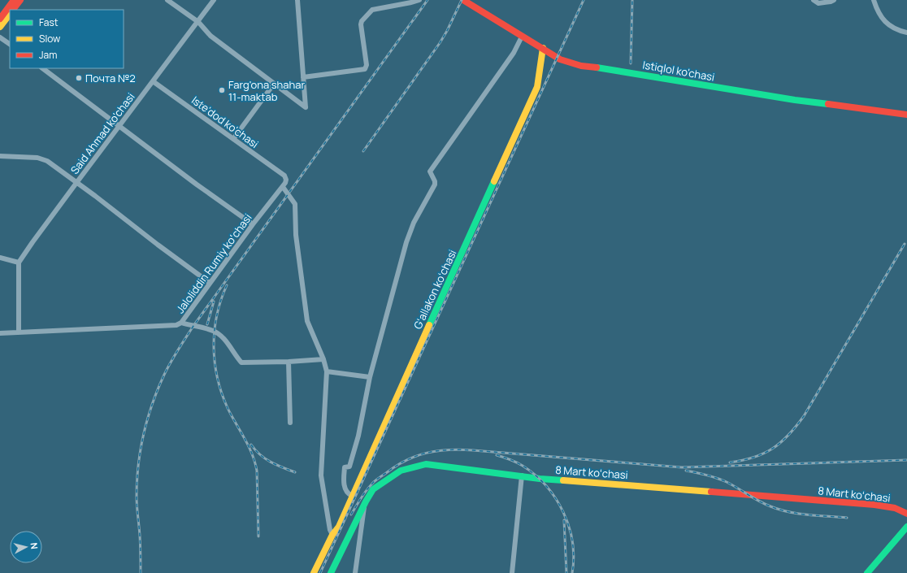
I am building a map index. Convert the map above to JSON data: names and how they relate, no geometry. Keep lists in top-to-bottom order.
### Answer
{
  "streets": {
    "street": [
      "Istiqlol ko'chasi",
      "Iste'dod ko'chasi",
      "Said Ahmad ko'chasi",
      "Jaloliddin Rumiy koʻchasi",
      "Gʻallakon koʻchasi",
      "8 Mart koʻchasi"
    ]
  },
  "crossings": [
    ["Istiqlol ko'chasi", "Gʻallakon koʻchasi"],
    ["Iste'dod ko'chasi", "Said Ahmad ko'chasi"],
    ["Iste'dod ko'chasi", "Jaloliddin Rumiy koʻchasi"]
  ],
  "places": ["Почта №2", "Farg'ona shahar 11-maktab"],
  "legend": ["Fast", "Slow", "Jam"],
  "north": "right"
}
